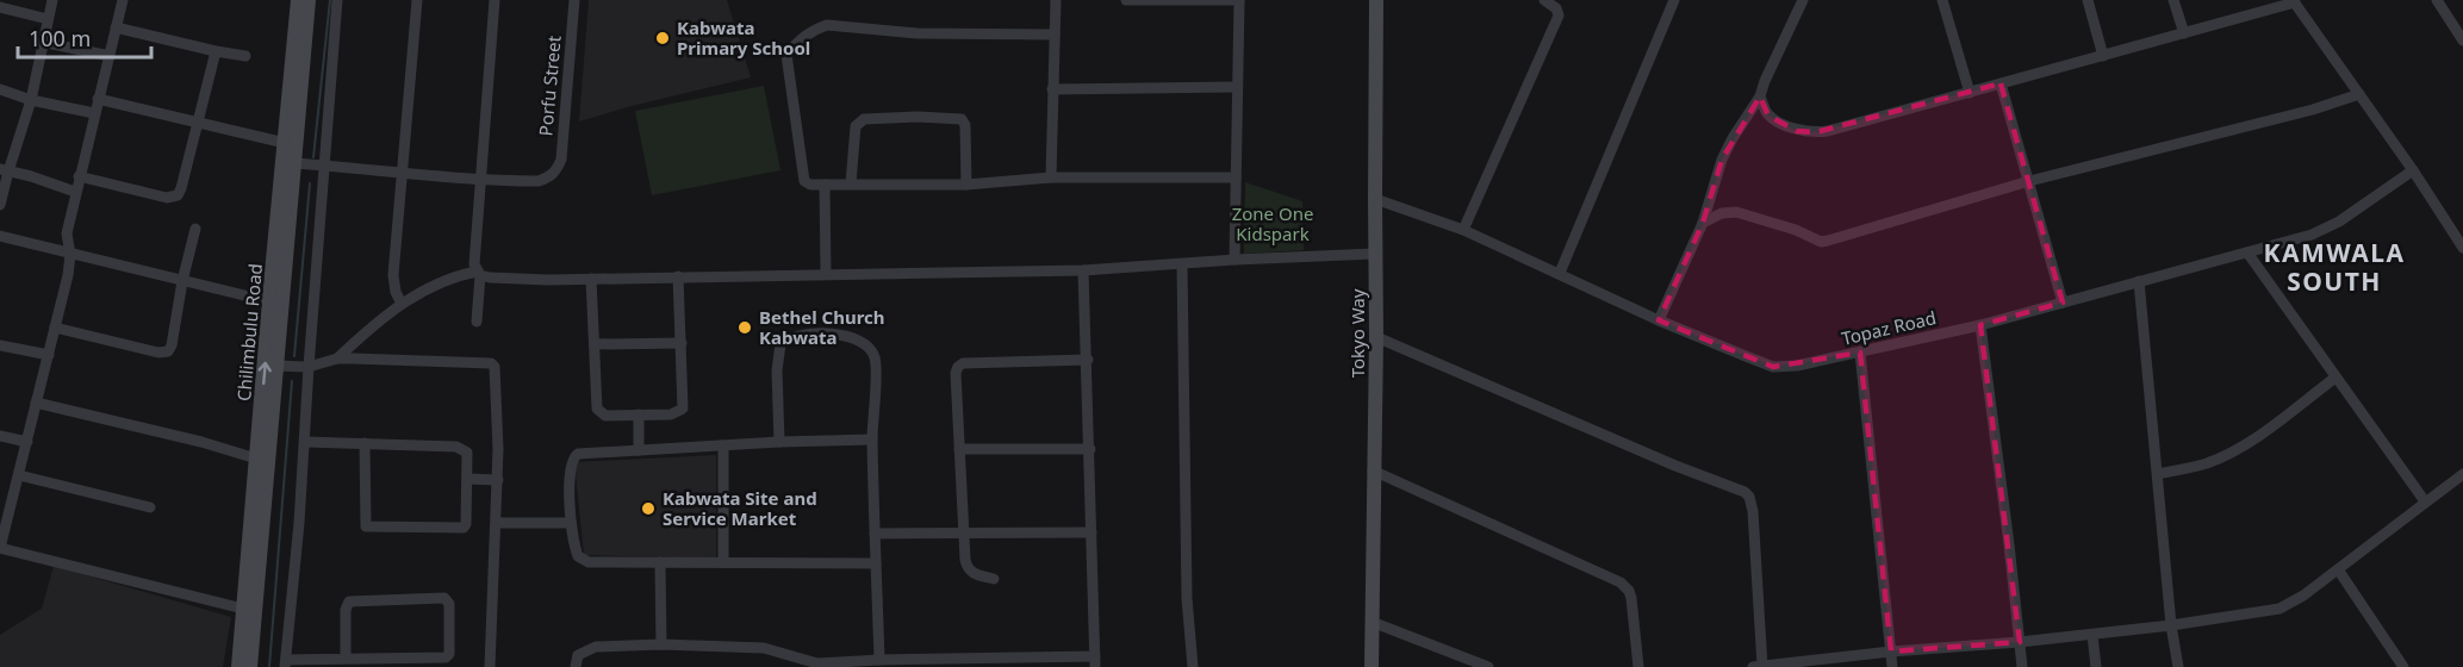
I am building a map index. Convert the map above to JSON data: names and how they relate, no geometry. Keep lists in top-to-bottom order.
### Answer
{
  "streets": {
    "main road": ["Chilimbulu Road", "Tokyo Way"],
    "street": ["Porfu Street", "Topaz Road"]
  },
  "crossings": [
    ["Topaz Road", "Tokyo Way"]
  ],
  "districts": ["KAMWALA SOUTH"],
  "parks": ["Zone One Kidspark"],
  "places": ["Kabwata Primary School", "Bethel Church Kabwata", "Kabwata Site and Service Market"],
  "scale_bar": "100 m"
}
